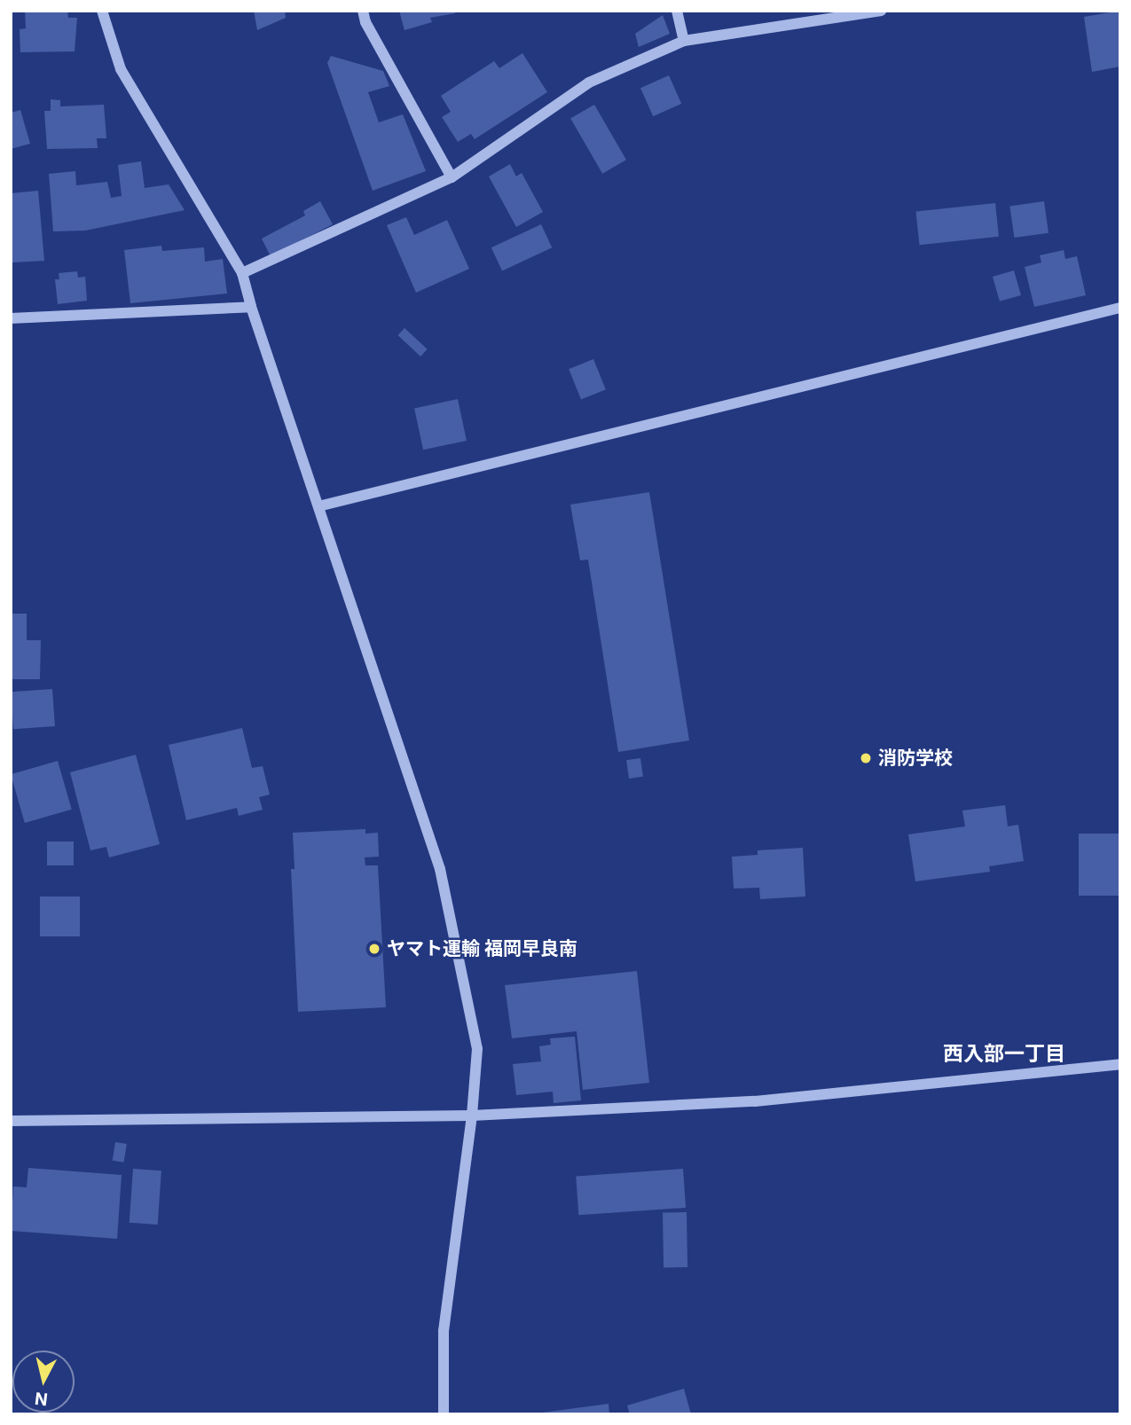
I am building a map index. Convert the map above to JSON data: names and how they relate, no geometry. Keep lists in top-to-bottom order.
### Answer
{
  "districts": ["西入部一丁目"],
  "places": ["消防学校", "ヤマト運輸 福岡早良南"],
  "north": "bottom"
}
